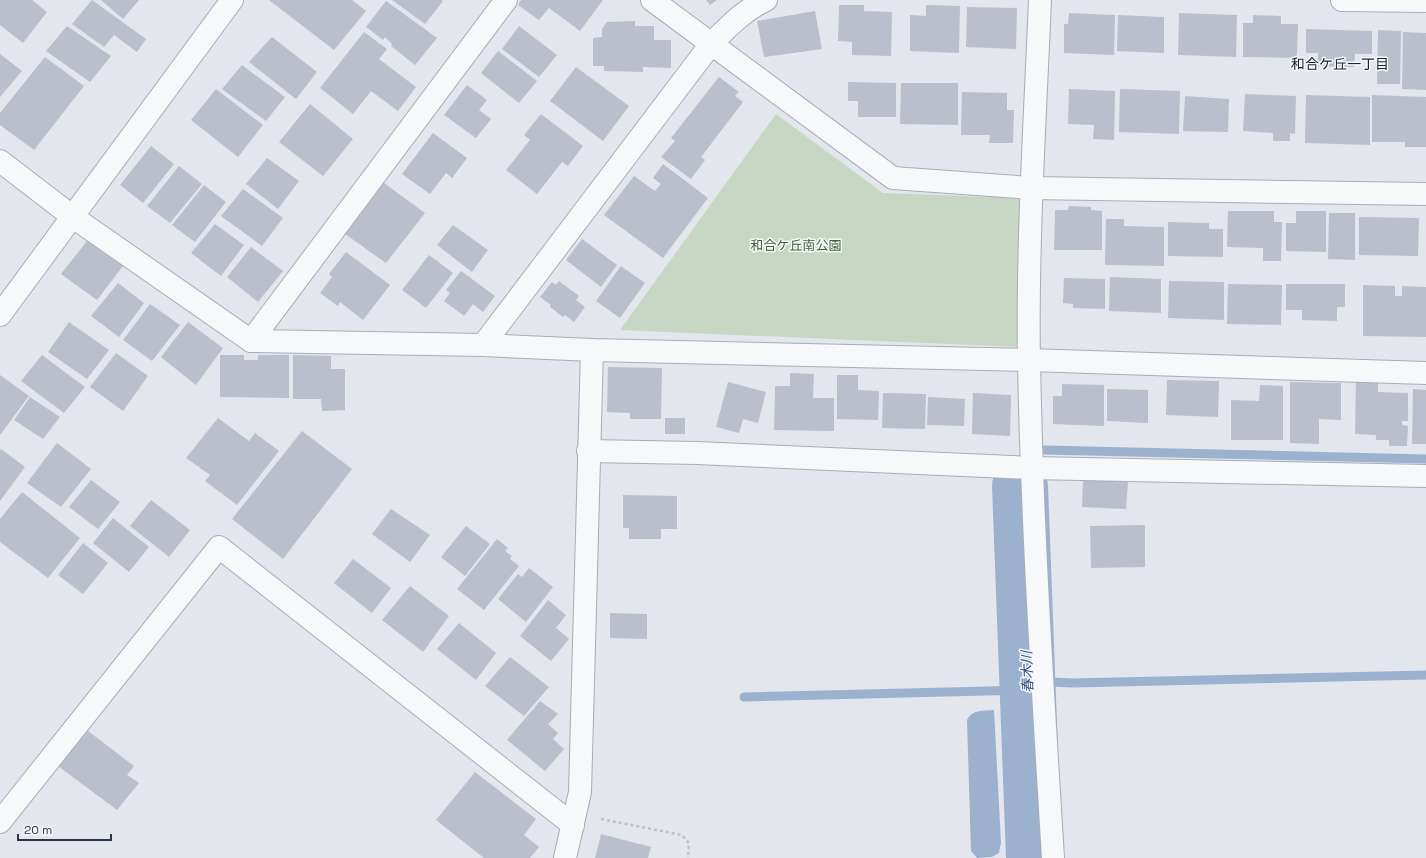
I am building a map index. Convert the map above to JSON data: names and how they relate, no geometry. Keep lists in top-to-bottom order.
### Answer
{
  "districts": ["和合ケ丘一丁目"],
  "water": ["春木川"],
  "parks": ["和合ケ丘南公園"],
  "scale_bar": "20 m"
}
